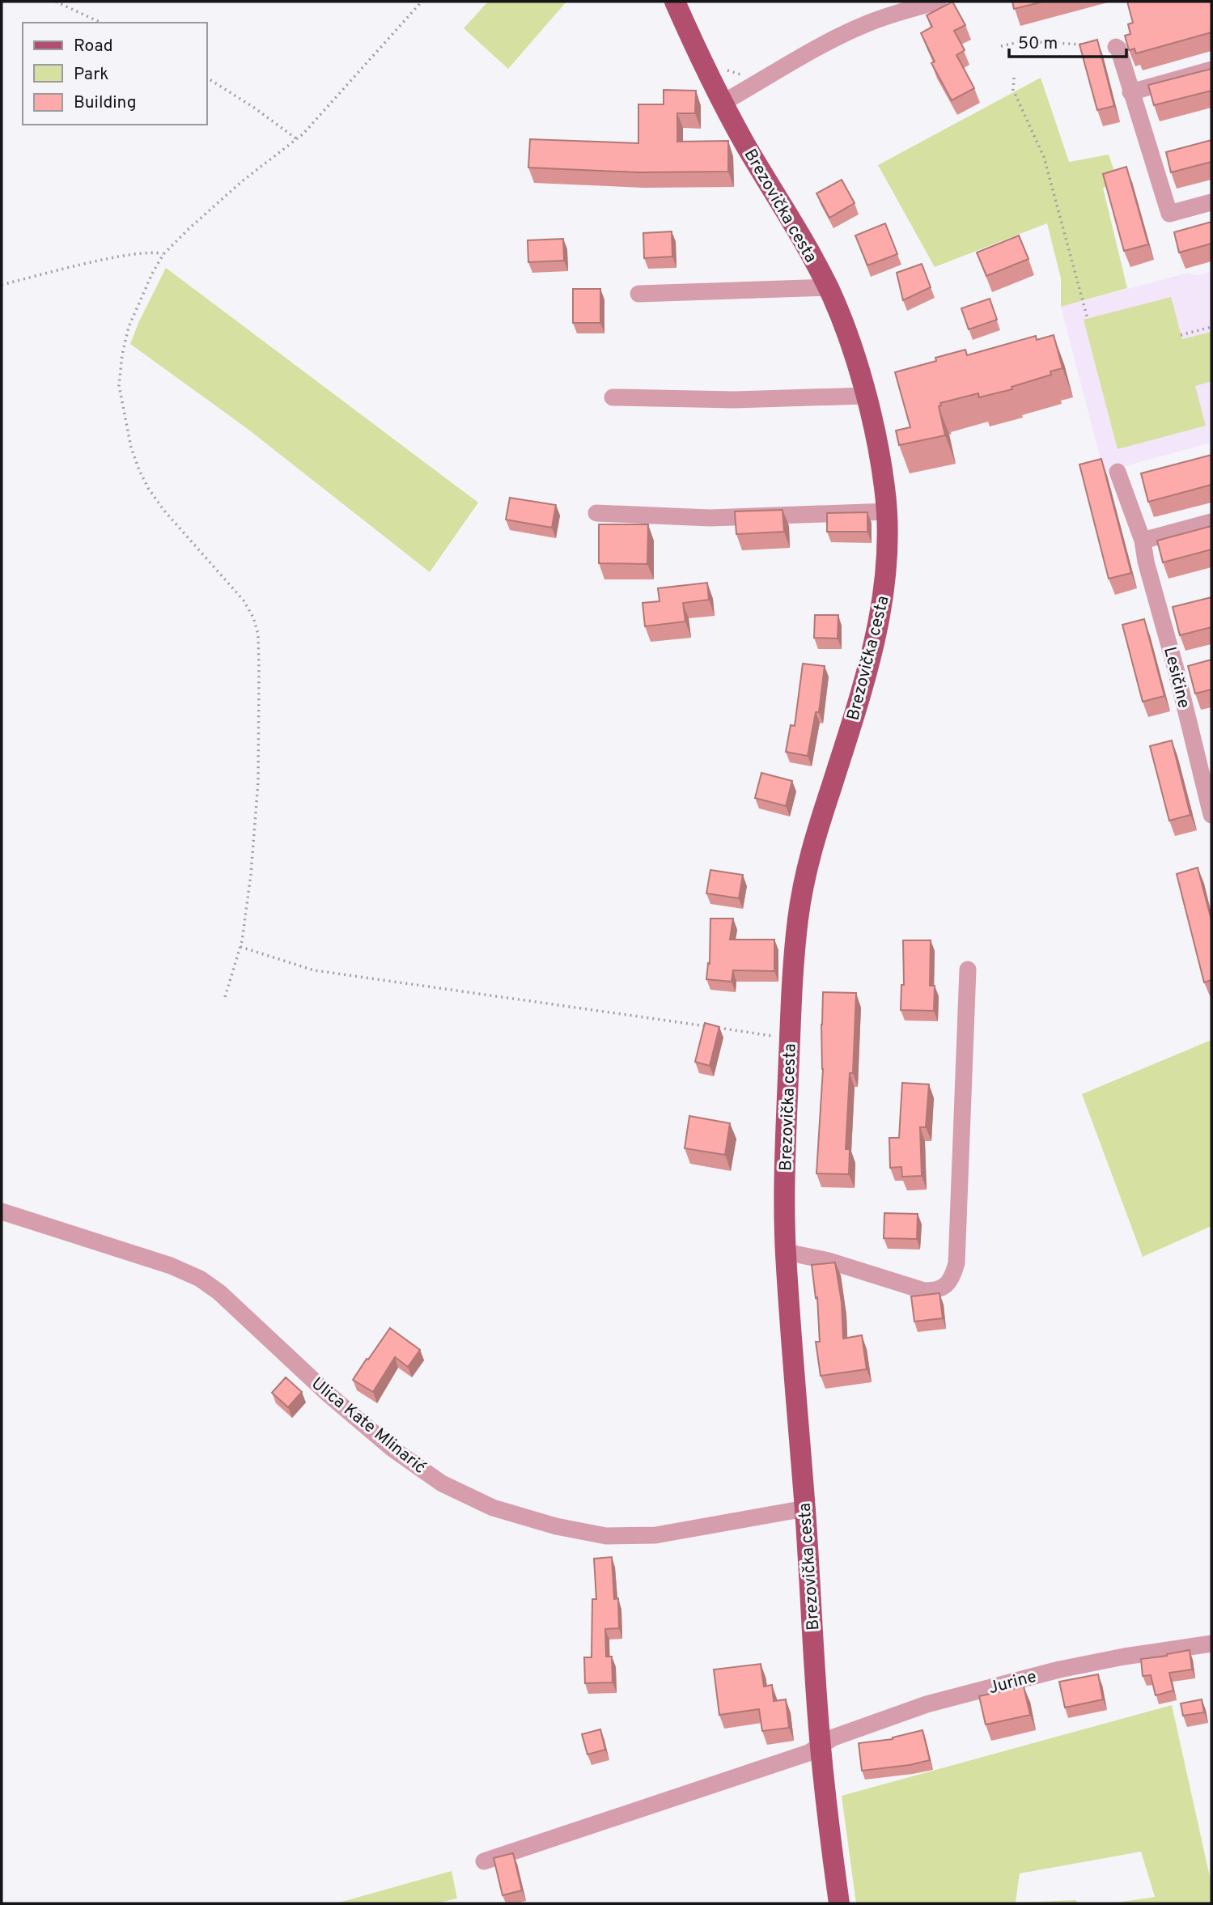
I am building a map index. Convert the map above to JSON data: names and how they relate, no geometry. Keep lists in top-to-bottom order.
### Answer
{
  "streets": {
    "main road": ["Brezovička cesta"],
    "street": ["Lesičine", "Ulica Kate Mlinarić", "Jurine"]
  },
  "crossings": [
    ["Brezovička cesta", "Ulica Kate Mlinarić"],
    ["Brezovička cesta", "Jurine"]
  ],
  "legend": ["Road", "Park", "Building"],
  "scale_bar": "50 m"
}
